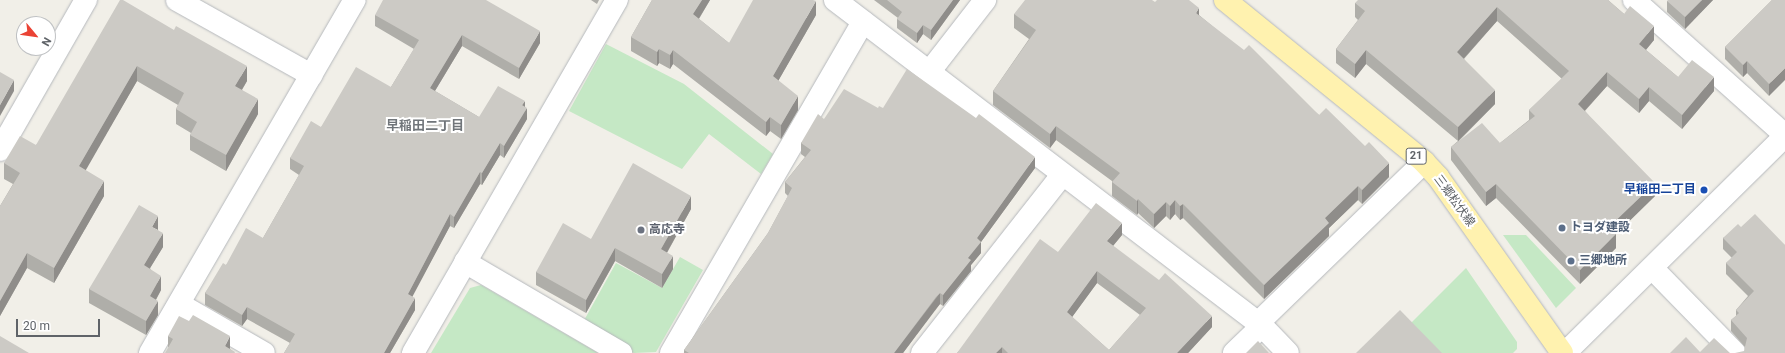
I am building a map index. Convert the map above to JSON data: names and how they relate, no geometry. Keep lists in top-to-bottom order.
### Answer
{
  "streets": {
    "main road": ["21", "三郷松伏線"]
  },
  "districts": ["早稲田二丁目"],
  "places": [
    "早稲田二丁目",
    "トヨダ建設",
    "高応寺",
    "三郷地所"
  ],
  "scale_bar": "20 m",
  "north": "bottom right"
}
